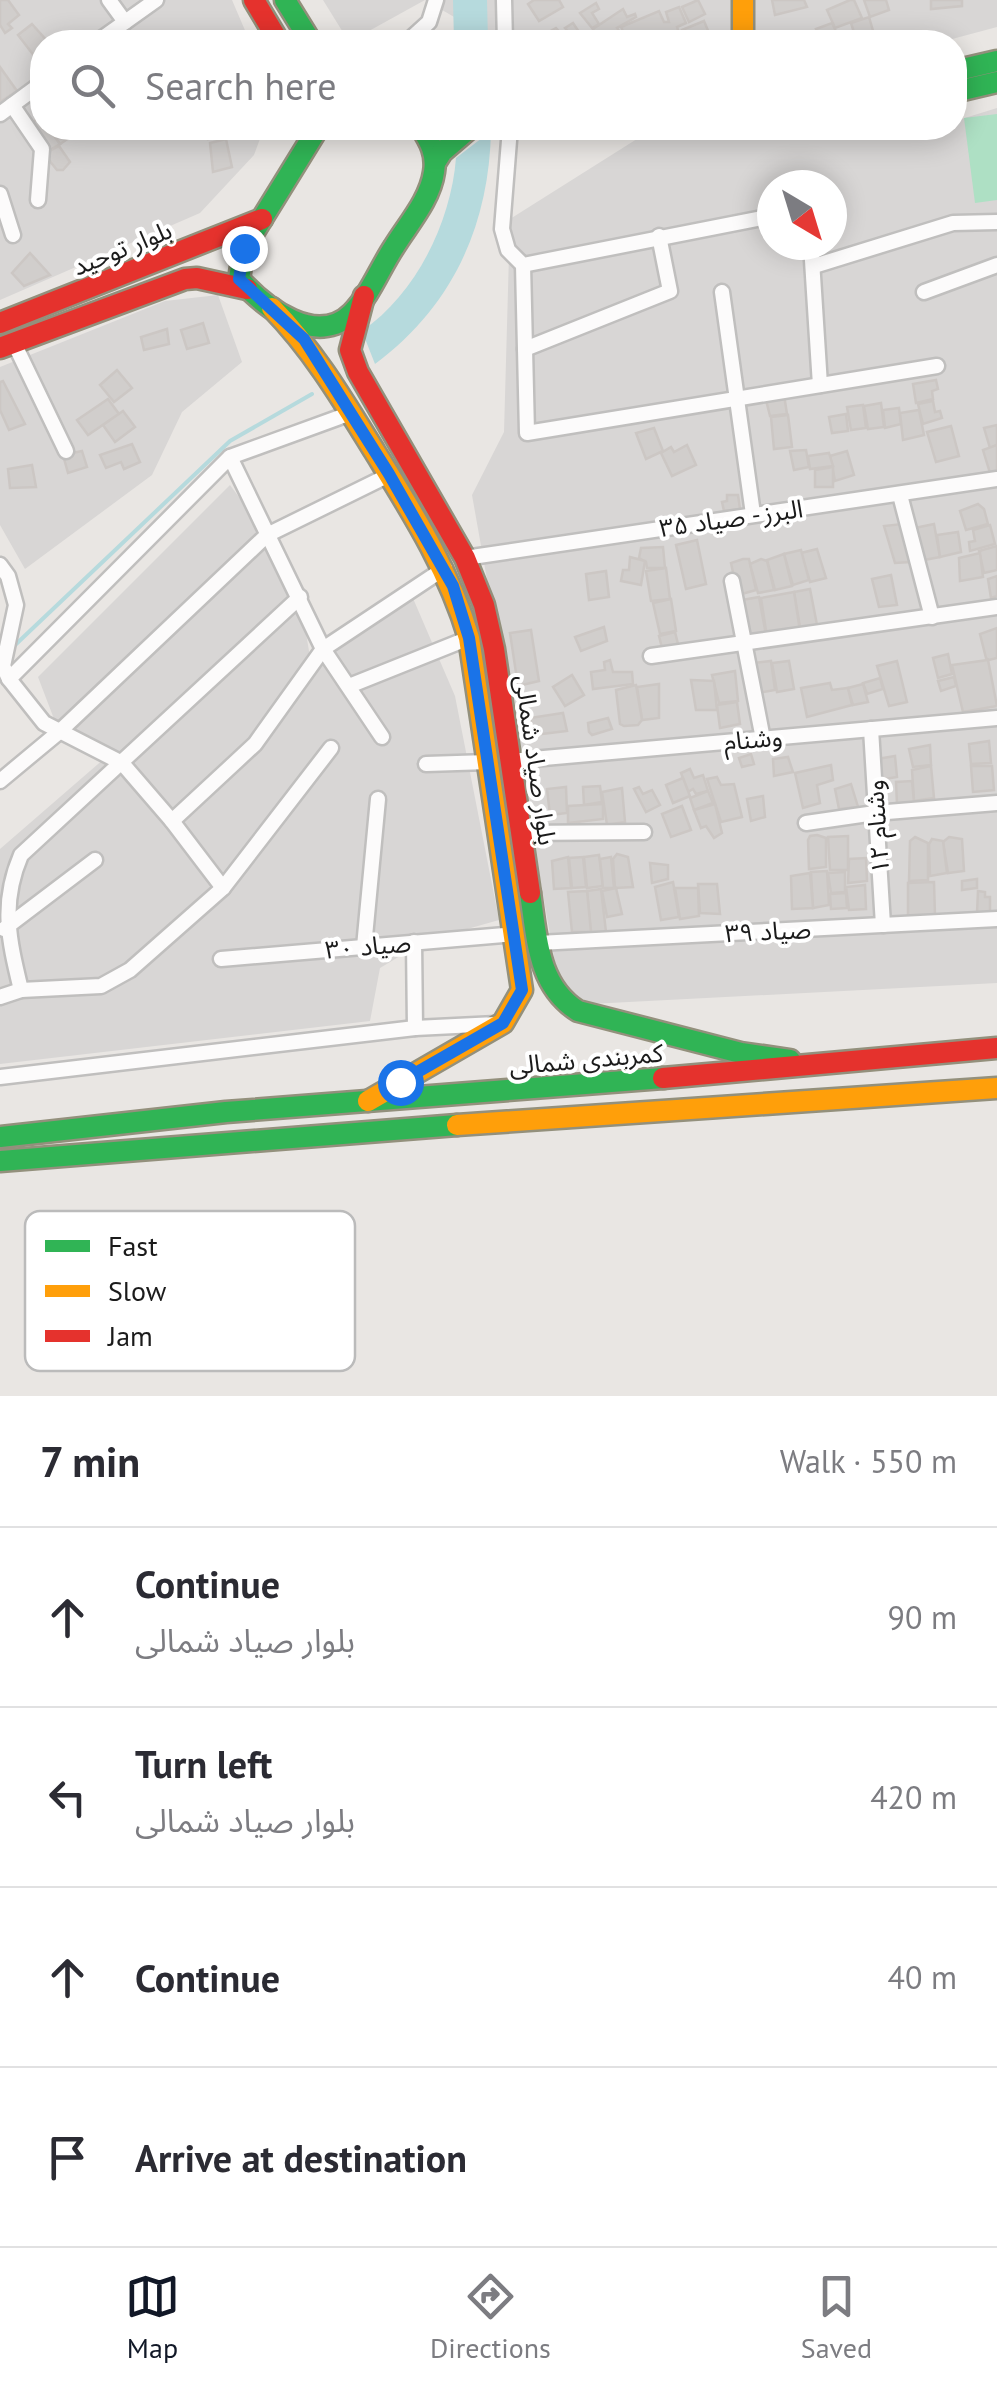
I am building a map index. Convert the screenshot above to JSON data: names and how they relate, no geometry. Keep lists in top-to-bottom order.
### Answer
{
  "streets": {
    "main road": ["بلوار توحید", "بلوار صیاد شمالی", "کمربندی شمالی"],
    "street": [
      "البرز - صیاد ۳۵",
      "وشنام",
      "وشنام ۱۲",
      "صیاد ۳۹",
      "صیاد ۳۰"
    ]
  },
  "crossings": [
    ["البرز - صیاد ۳۵", "بلوار صیاد شمالی"],
    ["وشنام", "بلوار صیاد شمالی"],
    ["وشنام", "وشنام ۱۲"],
    ["بلوار صیاد شمالی", "صیاد ۳۹"],
    ["بلوار صیاد شمالی", "صیاد ۳۰"],
    ["وشنام ۱۲", "صیاد ۳۹"]
  ],
  "legend": ["Fast", "Slow", "Jam"],
  "north": "bottom right",
  "page": {
    "search": "Search here",
    "heading": ["7 min", "Walk · 550 m"],
    "list": [
      ["Continue", "بلوار صیاد شمالی", "90 m"],
      ["Turn left", "بلوار صیاد شمالی", "420 m"],
      ["Continue", "40 m"],
      "Arrive at destination"
    ],
    "nav": ["Map", "Directions", "Saved"]
  }
}
